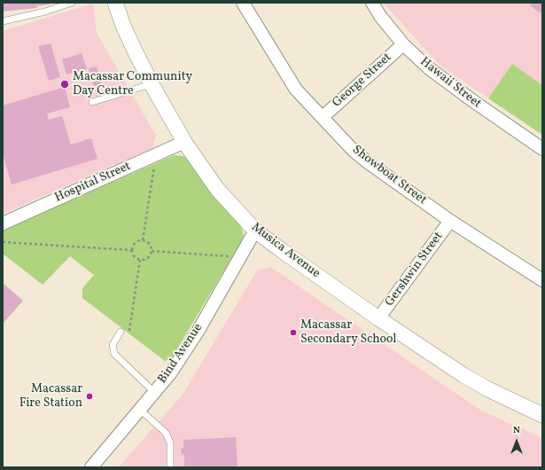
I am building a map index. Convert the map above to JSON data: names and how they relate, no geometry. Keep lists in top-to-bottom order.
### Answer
{
  "streets": {
    "street": [
      "George Street",
      "Hawaii Street",
      "Showboat Street",
      "Hospital Street",
      "Musica Avenue",
      "Gershwin Street",
      "Bind Avenue"
    ]
  },
  "crossings": [
    ["George Street", "Hawaii Street"],
    ["George Street", "Showboat Street"],
    ["Showboat Street", "Gershwin Street"],
    ["Hospital Street", "Musica Avenue"],
    ["Musica Avenue", "Gershwin Street"],
    ["Musica Avenue", "Bind Avenue"]
  ],
  "places": ["Macassar Community Day Centre", "Macassar Secondary School", "Macassar Fire Station"],
  "north": "top"
}
